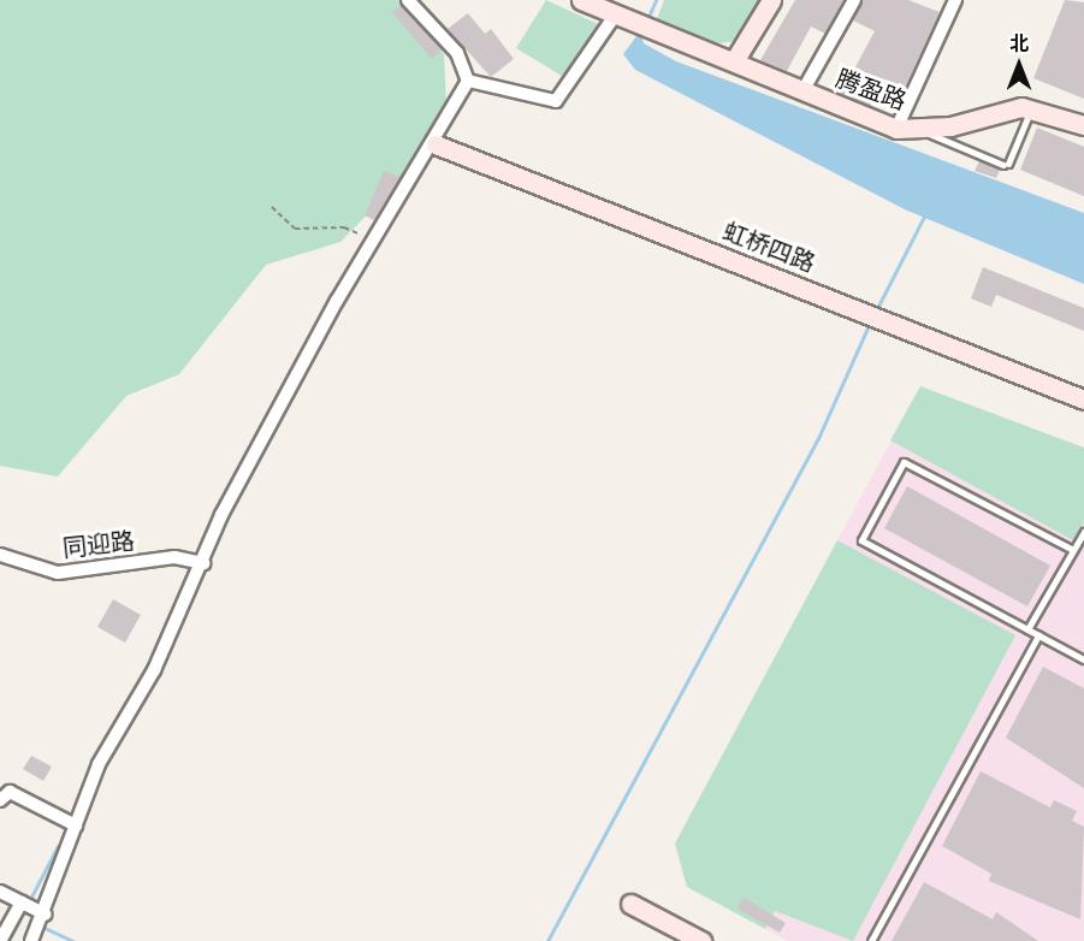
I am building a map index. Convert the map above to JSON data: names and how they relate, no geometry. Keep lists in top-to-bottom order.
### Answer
{
  "streets": {
    "street": ["腾盈路", "虹桥四路", "同迎路"]
  },
  "north": "top"
}
